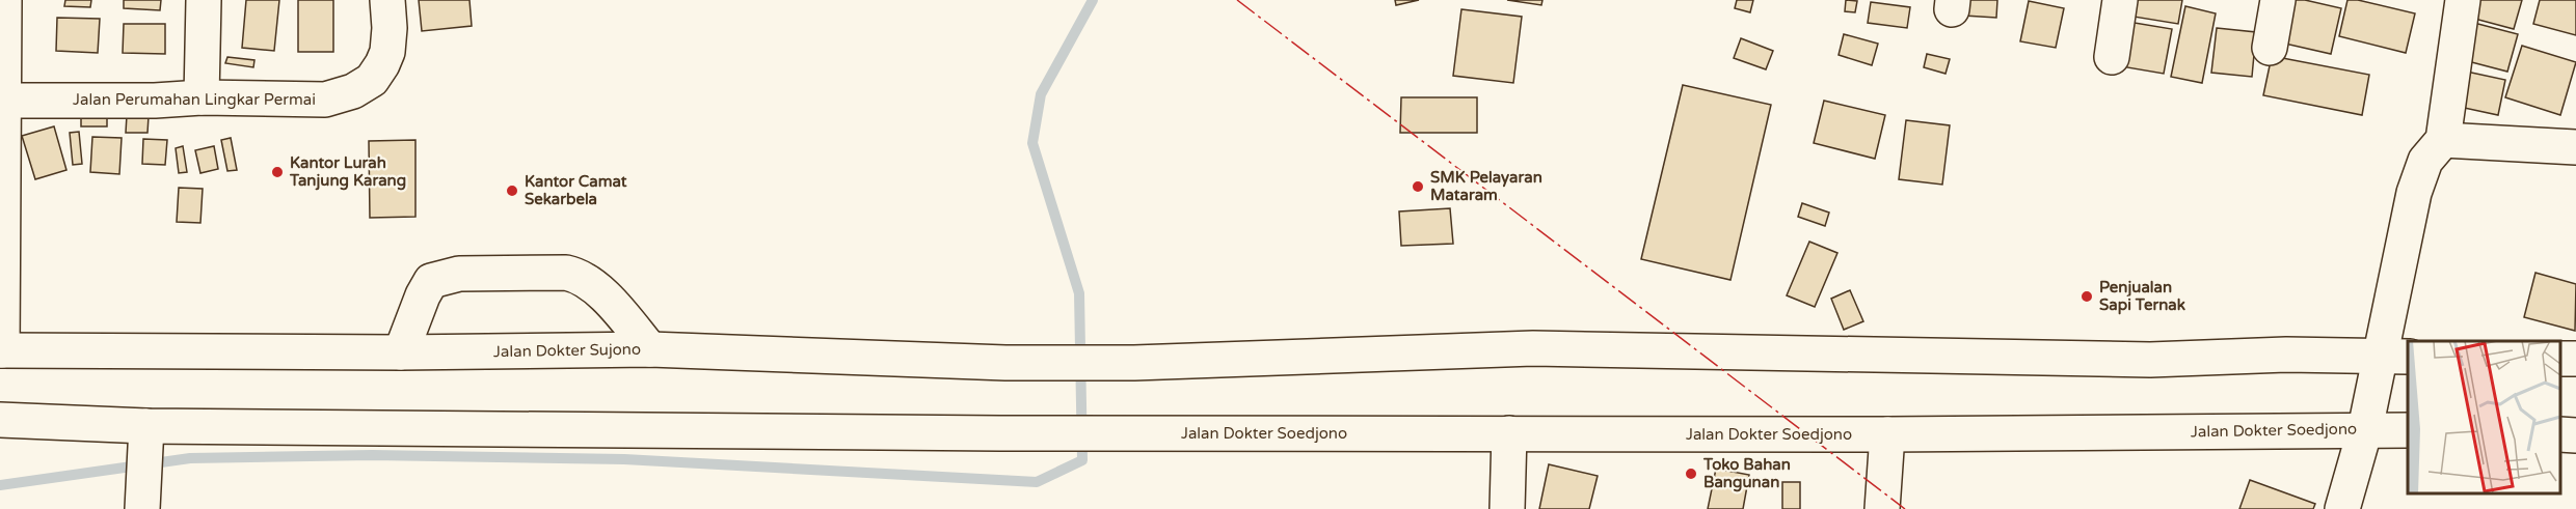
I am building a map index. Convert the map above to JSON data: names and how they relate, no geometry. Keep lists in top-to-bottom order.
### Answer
{
  "streets": {
    "main road": ["Jalan Perumahan Lingkar Permai", "Jalan Dokter Sujono", "Jalan Dokter Soedjono"]
  },
  "places": [
    "Kantor Lurah Tanjung Karang",
    "SMK Pelayaran Mataram",
    "Kantor Camat Sekarbela",
    "Penjualan Sapi Ternak",
    "Toko Bahan Bangunan"
  ]
}
